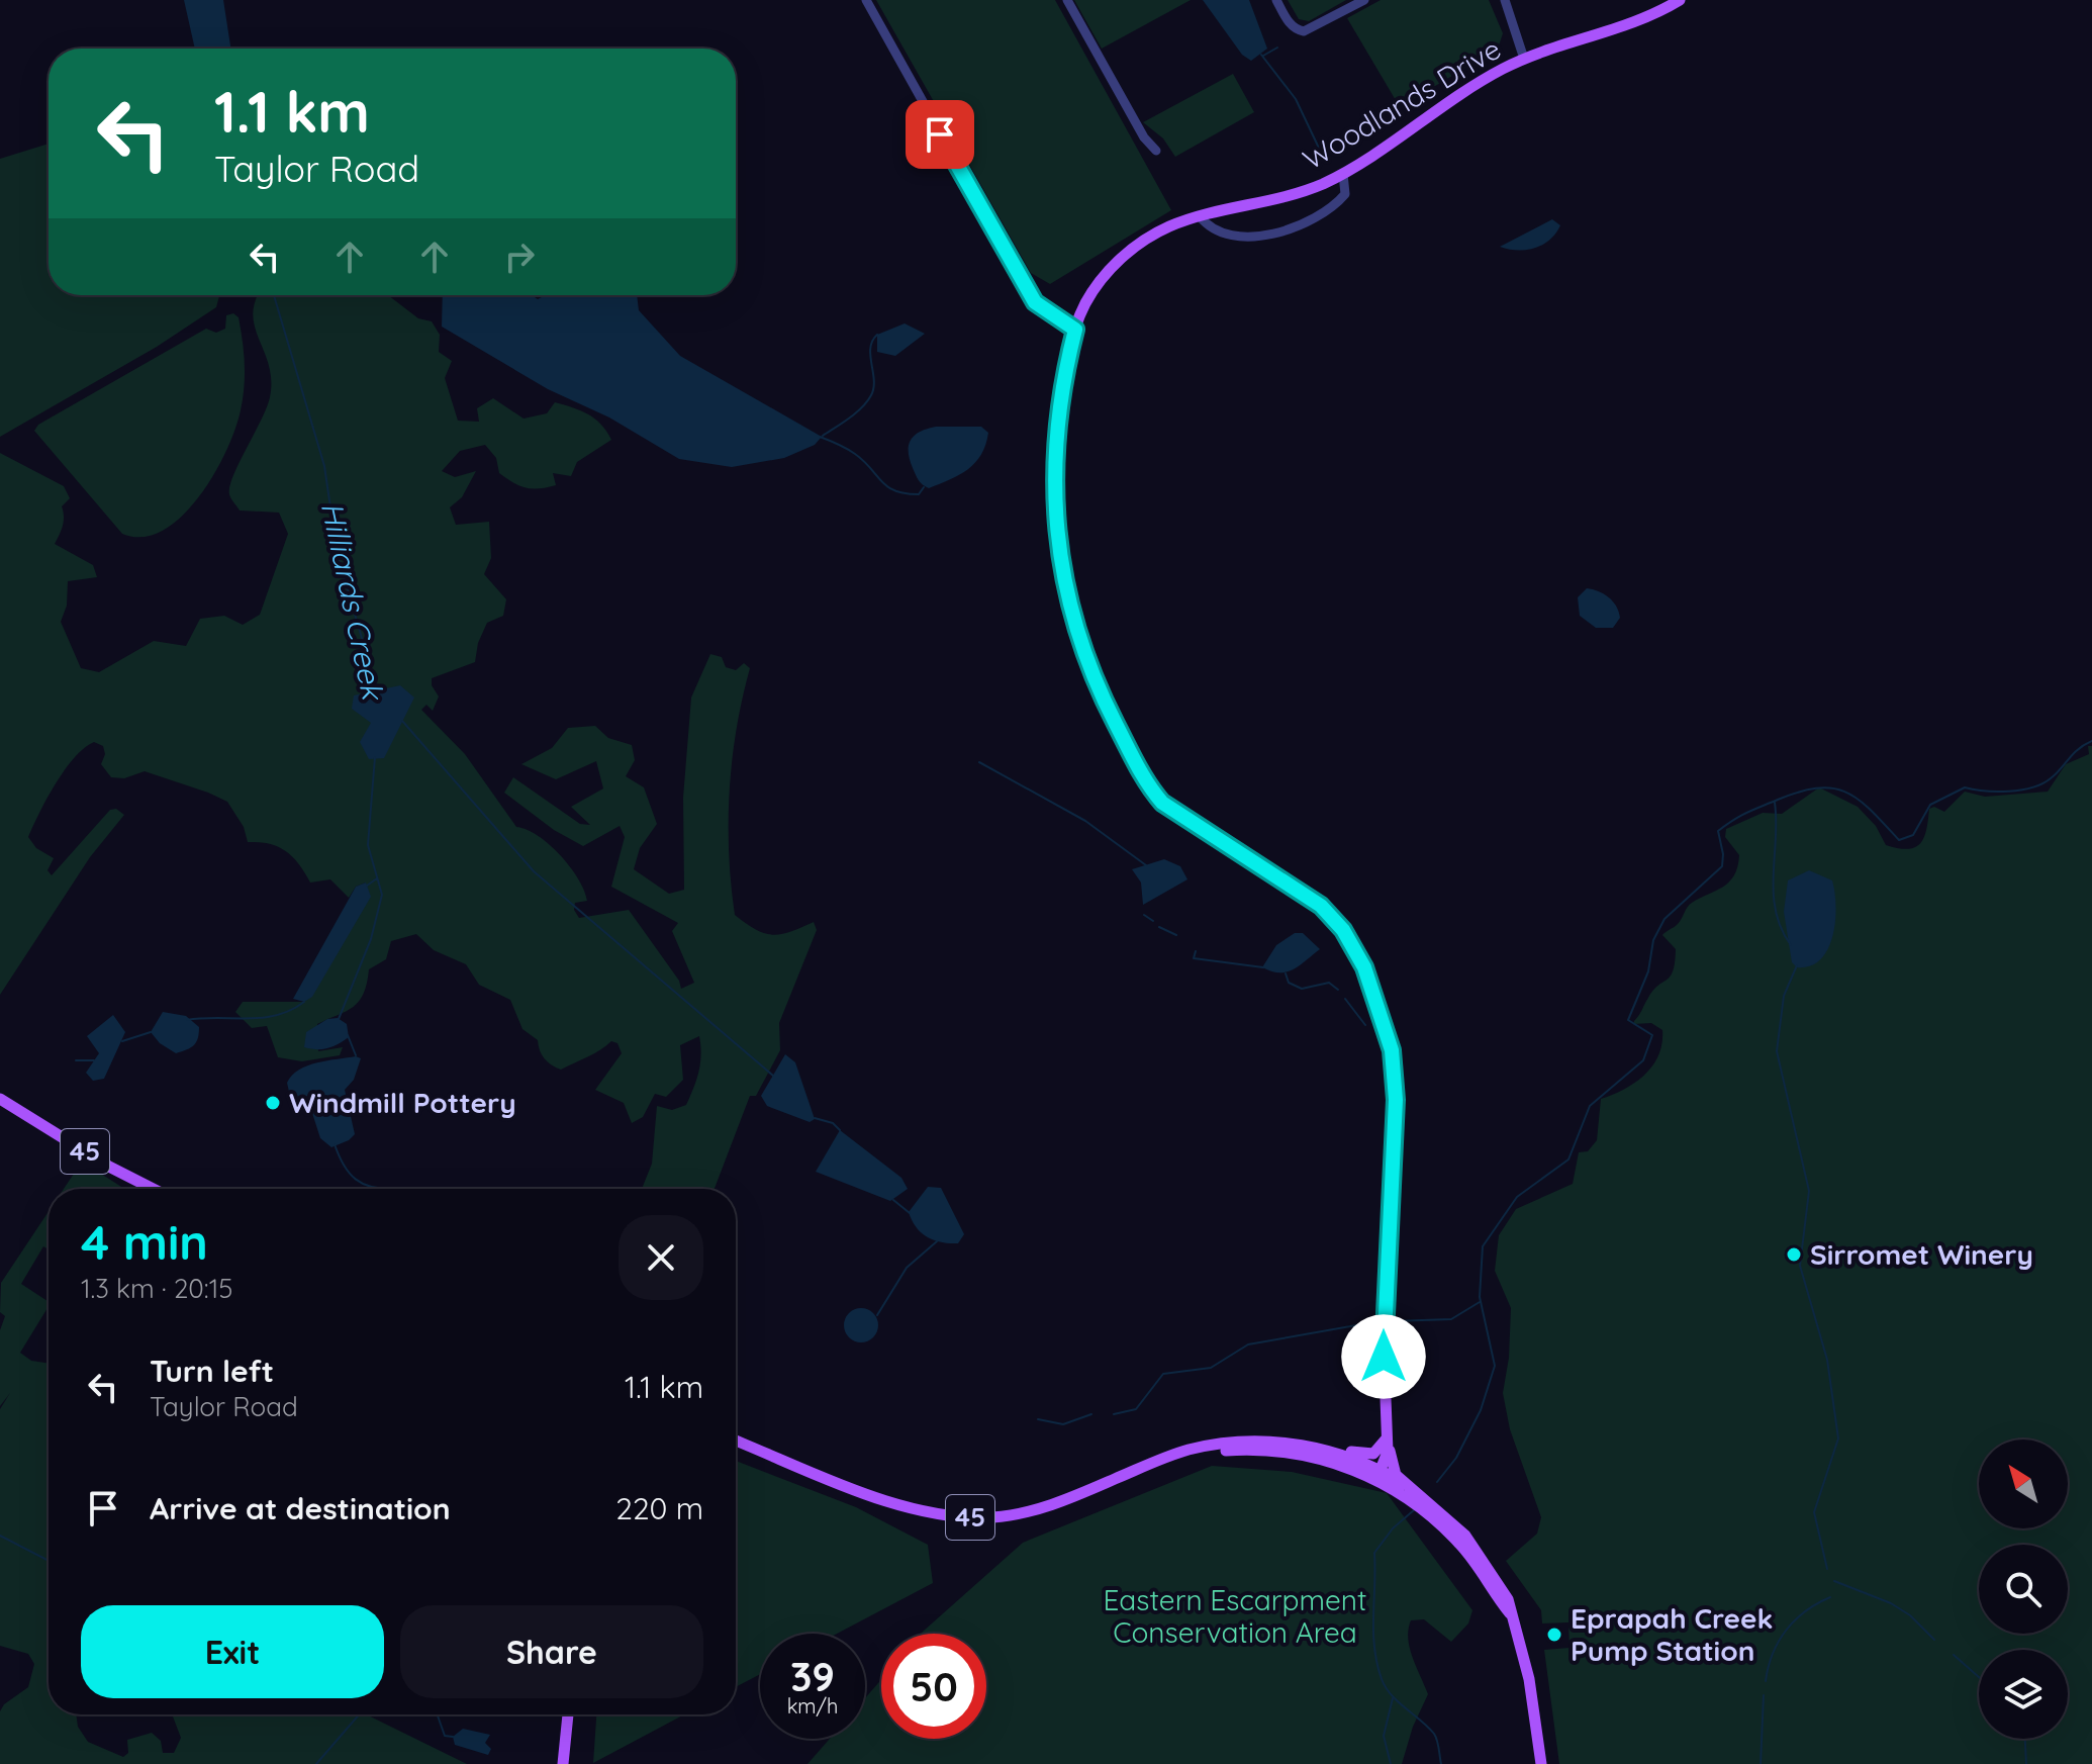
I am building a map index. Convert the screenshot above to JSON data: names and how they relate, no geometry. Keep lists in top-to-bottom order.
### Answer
{
  "streets": {
    "main road": ["Woodlands Drive", "45"]
  },
  "water": ["Hilliards Creek"],
  "parks": ["Eastern Escarpment Conservation Area"],
  "places": ["Windmill Pottery", "Sirromet Winery", "Eprapah Creek Pump Station"],
  "north": "top left",
  "page": {
    "turn": ["1.1 km", "Taylor Road"],
    "heading": ["4 min", "1.3 km · 20:15"],
    "list": [
      {
        "name": "Turn left",
        "note": "Taylor Road",
        "value": "1.1 km"
      },
      {
        "name": "Arrive at destination",
        "value": "220 m"
      }
    ],
    "buttons": ["Exit", "Share"],
    "speed": "39 km/h",
    "limit": "50"
  }
}
